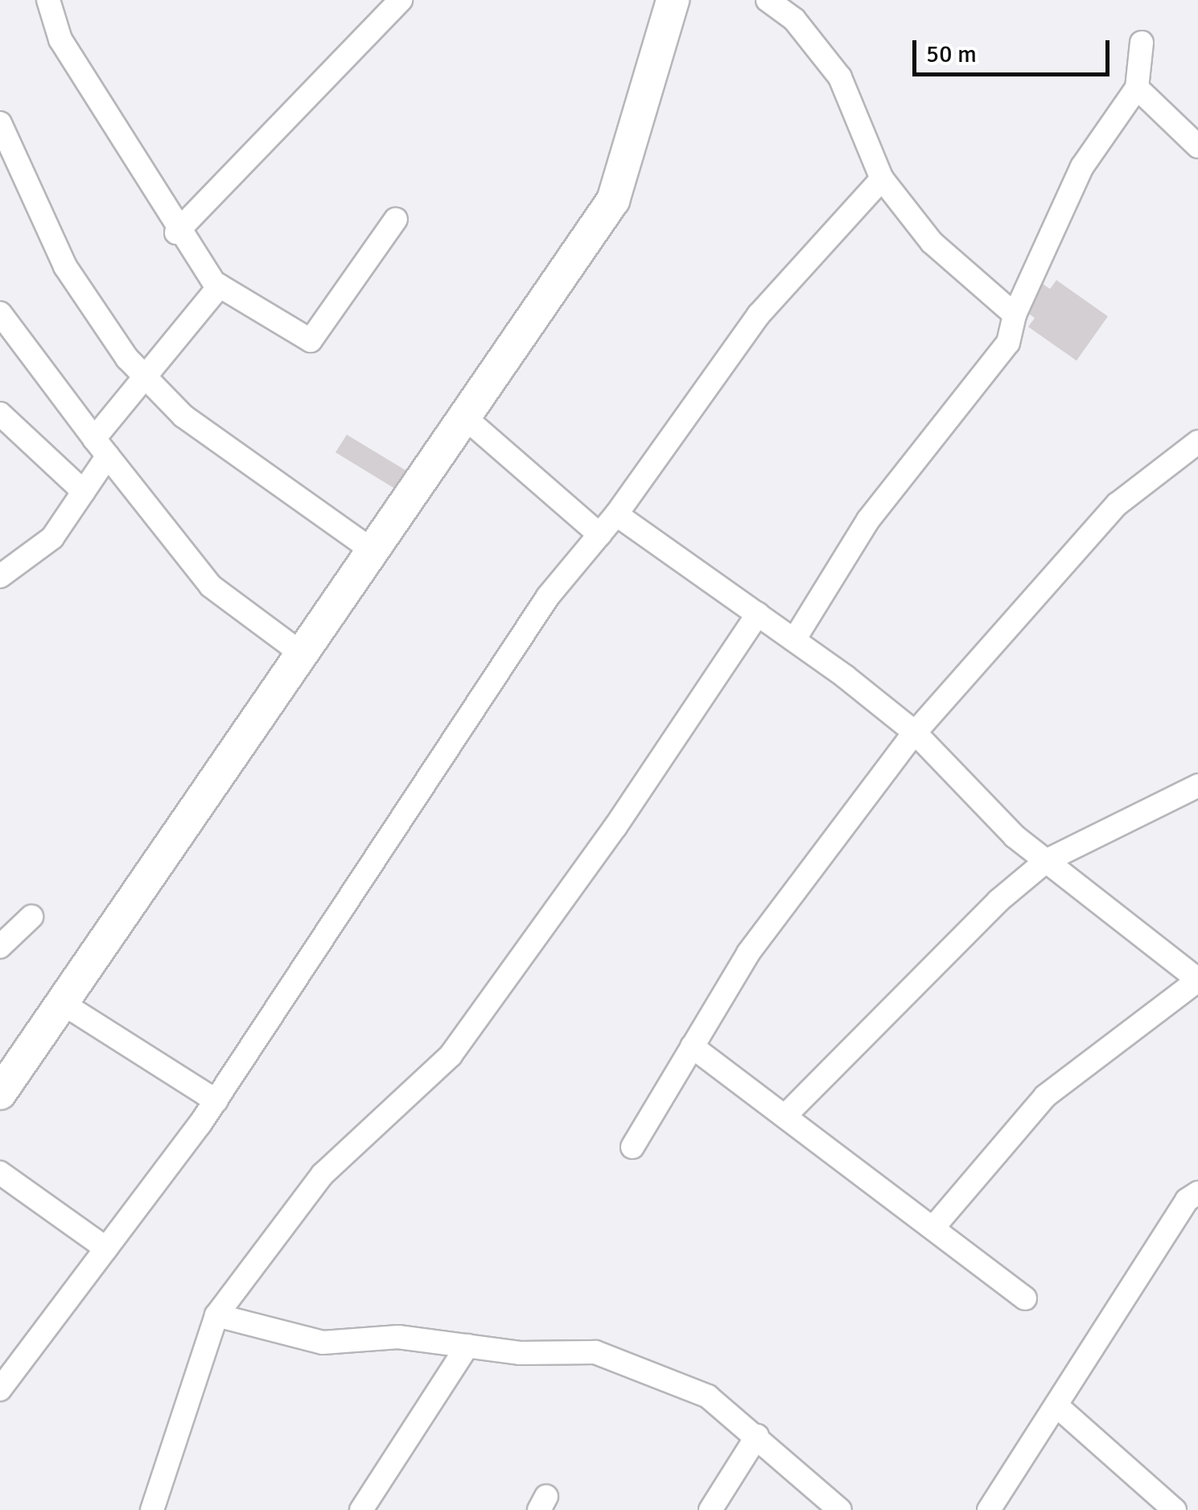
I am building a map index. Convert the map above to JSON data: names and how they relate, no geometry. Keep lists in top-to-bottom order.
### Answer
{
  "scale_bar": "50 m"
}
